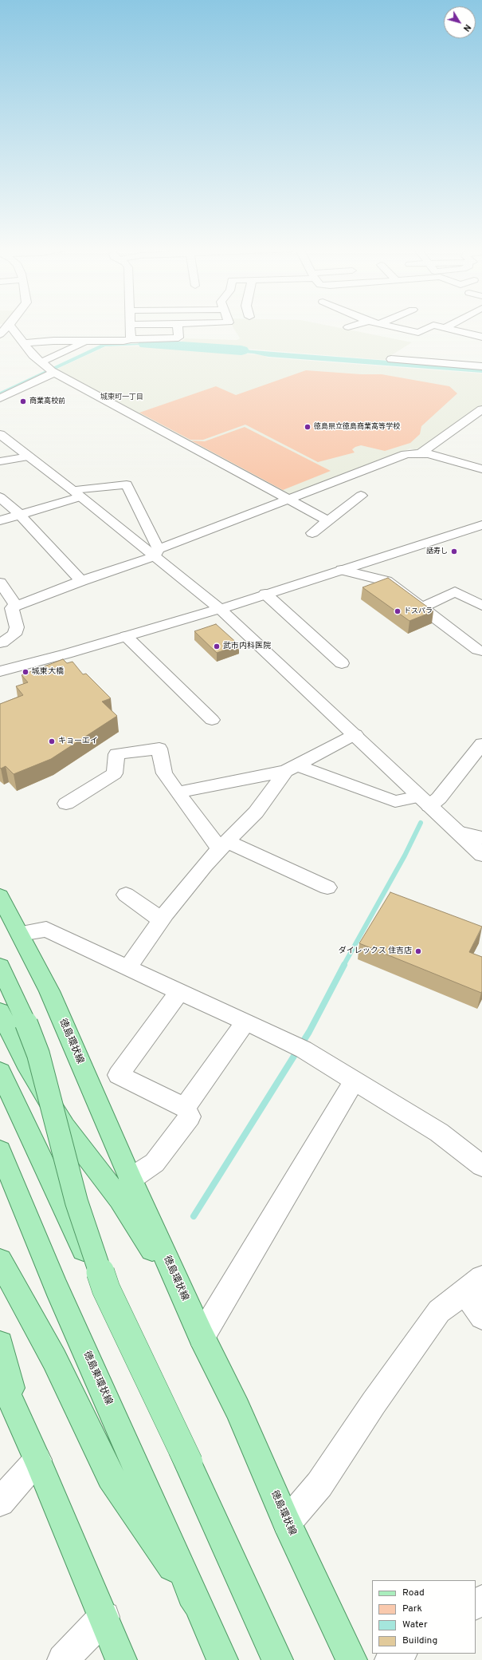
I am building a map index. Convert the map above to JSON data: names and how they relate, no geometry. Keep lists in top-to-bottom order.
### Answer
{
  "streets": {
    "main road": ["徳島環状線", "徳島東環状線"]
  },
  "districts": ["城東町一丁目"],
  "places": [
    "商業高校前",
    "徳島県立徳島商業高等学校",
    "話寿し",
    "ドスパラ",
    "武市内科医院",
    "城東大橋",
    "キョーエイ",
    "ダイレックス 住吉店"
  ],
  "legend": [
    "Road",
    "Park",
    "Water",
    "Building"
  ],
  "north": "bottom right"
}
